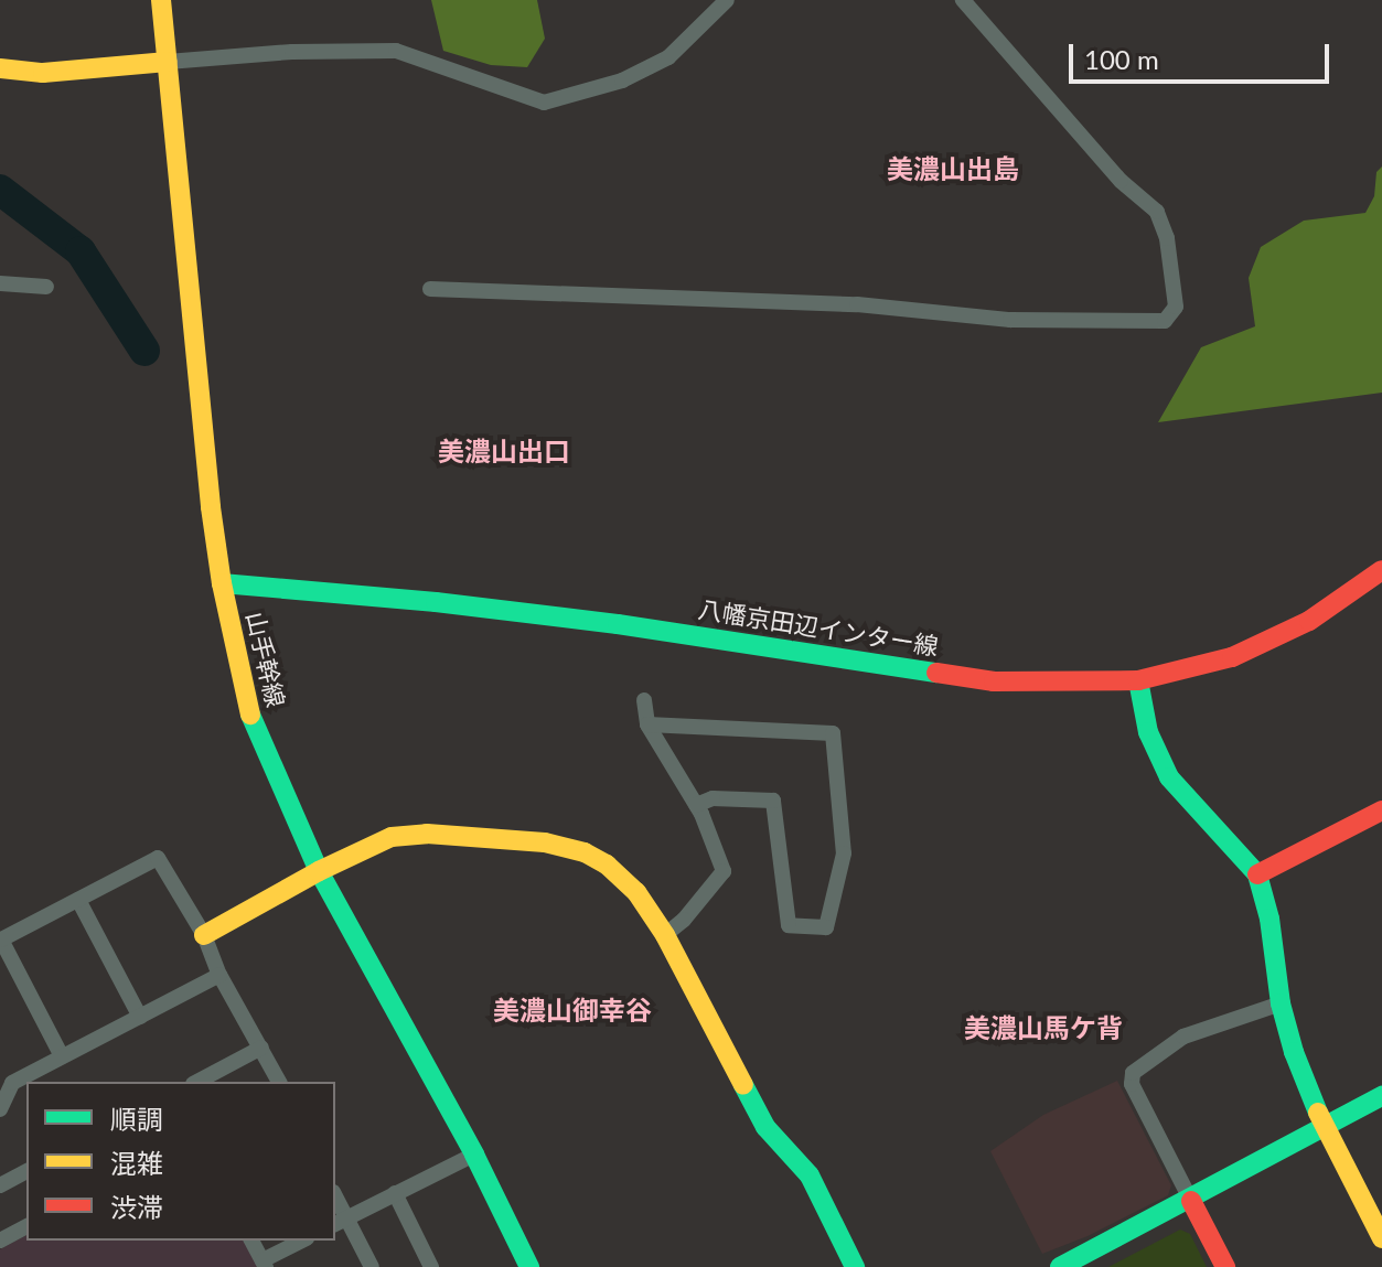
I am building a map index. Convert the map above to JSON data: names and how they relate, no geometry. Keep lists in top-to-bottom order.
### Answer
{
  "streets": {
    "street": ["八幡京田辺インター線", "山手幹線"]
  },
  "crossings": [
    ["八幡京田辺インター線", "山手幹線"]
  ],
  "districts": [
    "美濃山出島",
    "美濃山出口",
    "美濃山御幸谷",
    "美濃山馬ケ背"
  ],
  "legend": ["順調", "混雑", "渋滞"],
  "scale_bar": "100 m"
}
